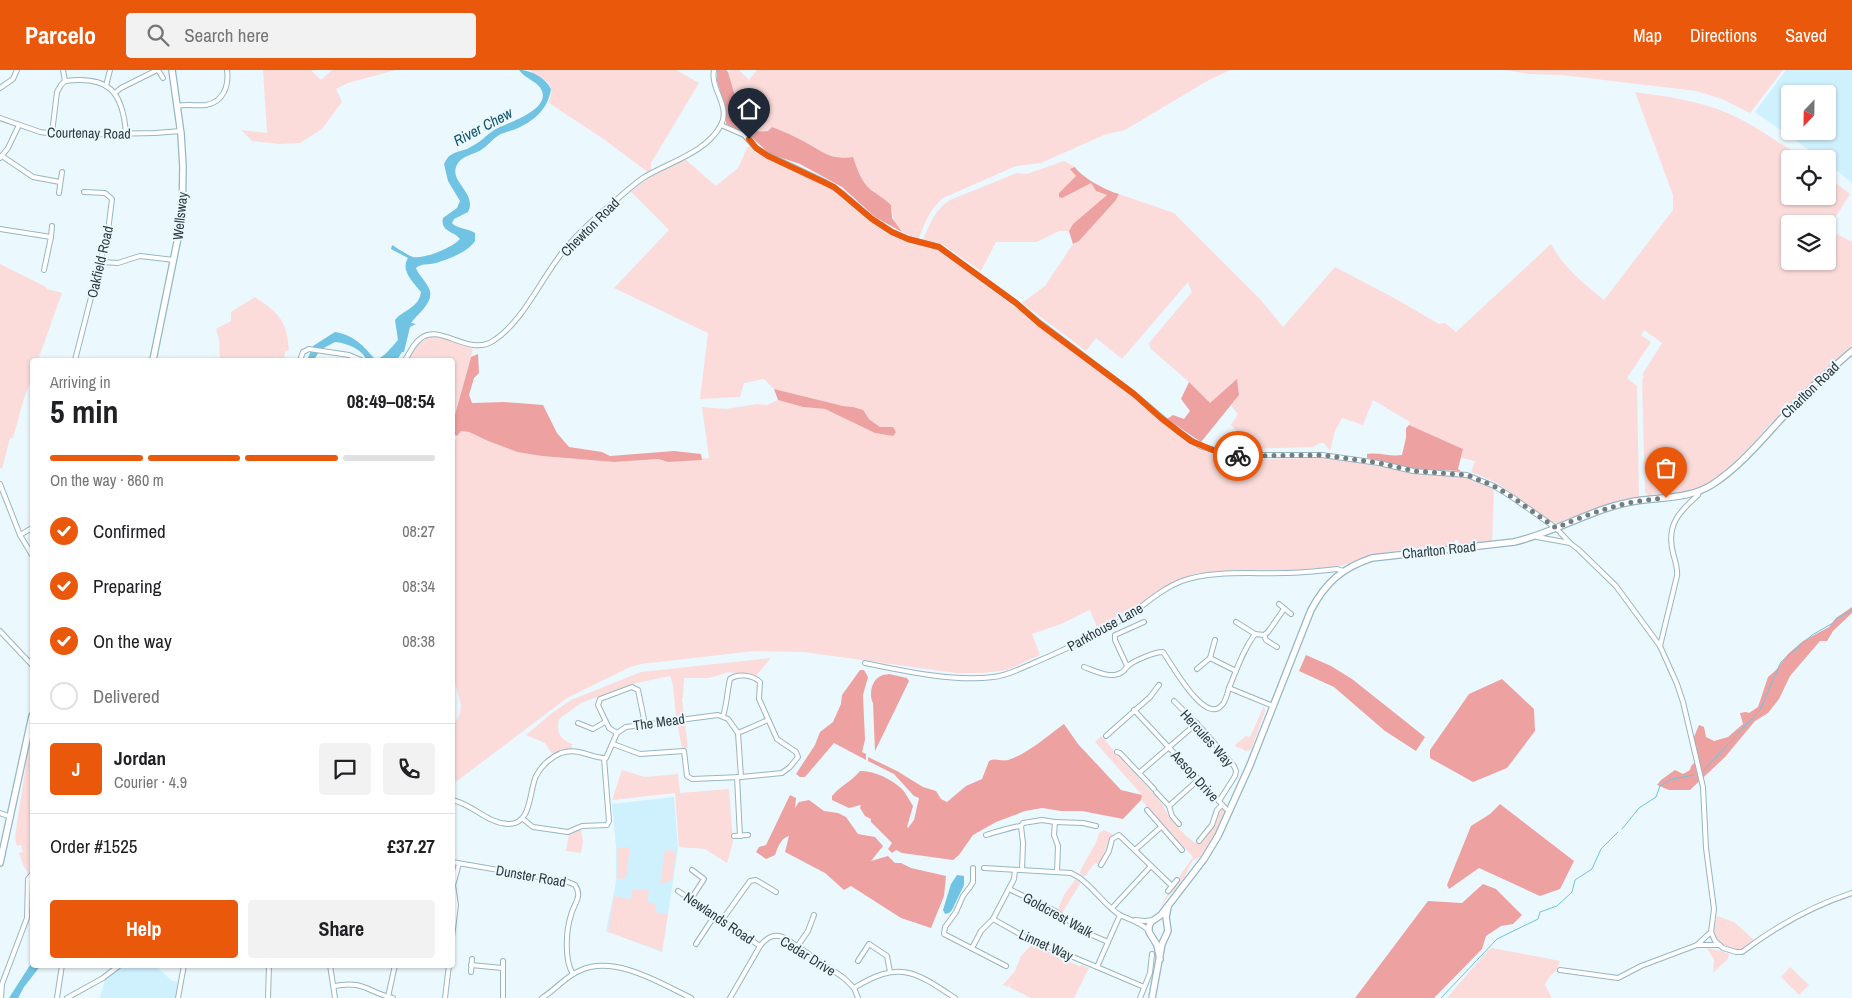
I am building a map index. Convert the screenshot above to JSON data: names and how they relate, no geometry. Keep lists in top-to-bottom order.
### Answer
{
  "streets": {
    "street": [
      "Courtenay Road",
      "Wellsway",
      "Chewton Road",
      "Oakfield Road",
      "Charlton Road",
      "Parkhouse Lane",
      "The Mead",
      "Hercules Way",
      "Aesop Drive",
      "Dunster Road",
      "Goldcrest Walk",
      "Newlands Road",
      "Linnet Way",
      "Cedar Drive"
    ]
  },
  "crossings": [
    ["Courtenay Road", "Wellsway"],
    ["Charlton Road", "Parkhouse Lane"],
    ["Charlton Road", "Aesop Drive"],
    ["Hercules Way", "Aesop Drive"],
    ["Newlands Road", "Cedar Drive"]
  ],
  "water": ["River Chew"],
  "north": "bottom",
  "page": {
    "header": "Parcelo",
    "search": "Search here",
    "nav": ["Map", "Directions", "Saved"],
    "heading": ["5 min", "Arriving in", "08:49–08:54"],
    "panel": [
      "Jordan",
      "Courier · 4.9",
      "Order #1525",
      "£37.27"
    ],
    "bar": "On the way · 860 m",
    "list": [
      ["Confirmed", "08:27"],
      ["Preparing", "08:34"],
      ["On the way", "08:38"],
      "Delivered"
    ],
    "round": "J",
    "buttons": ["Help", "Share"]
  }
}
